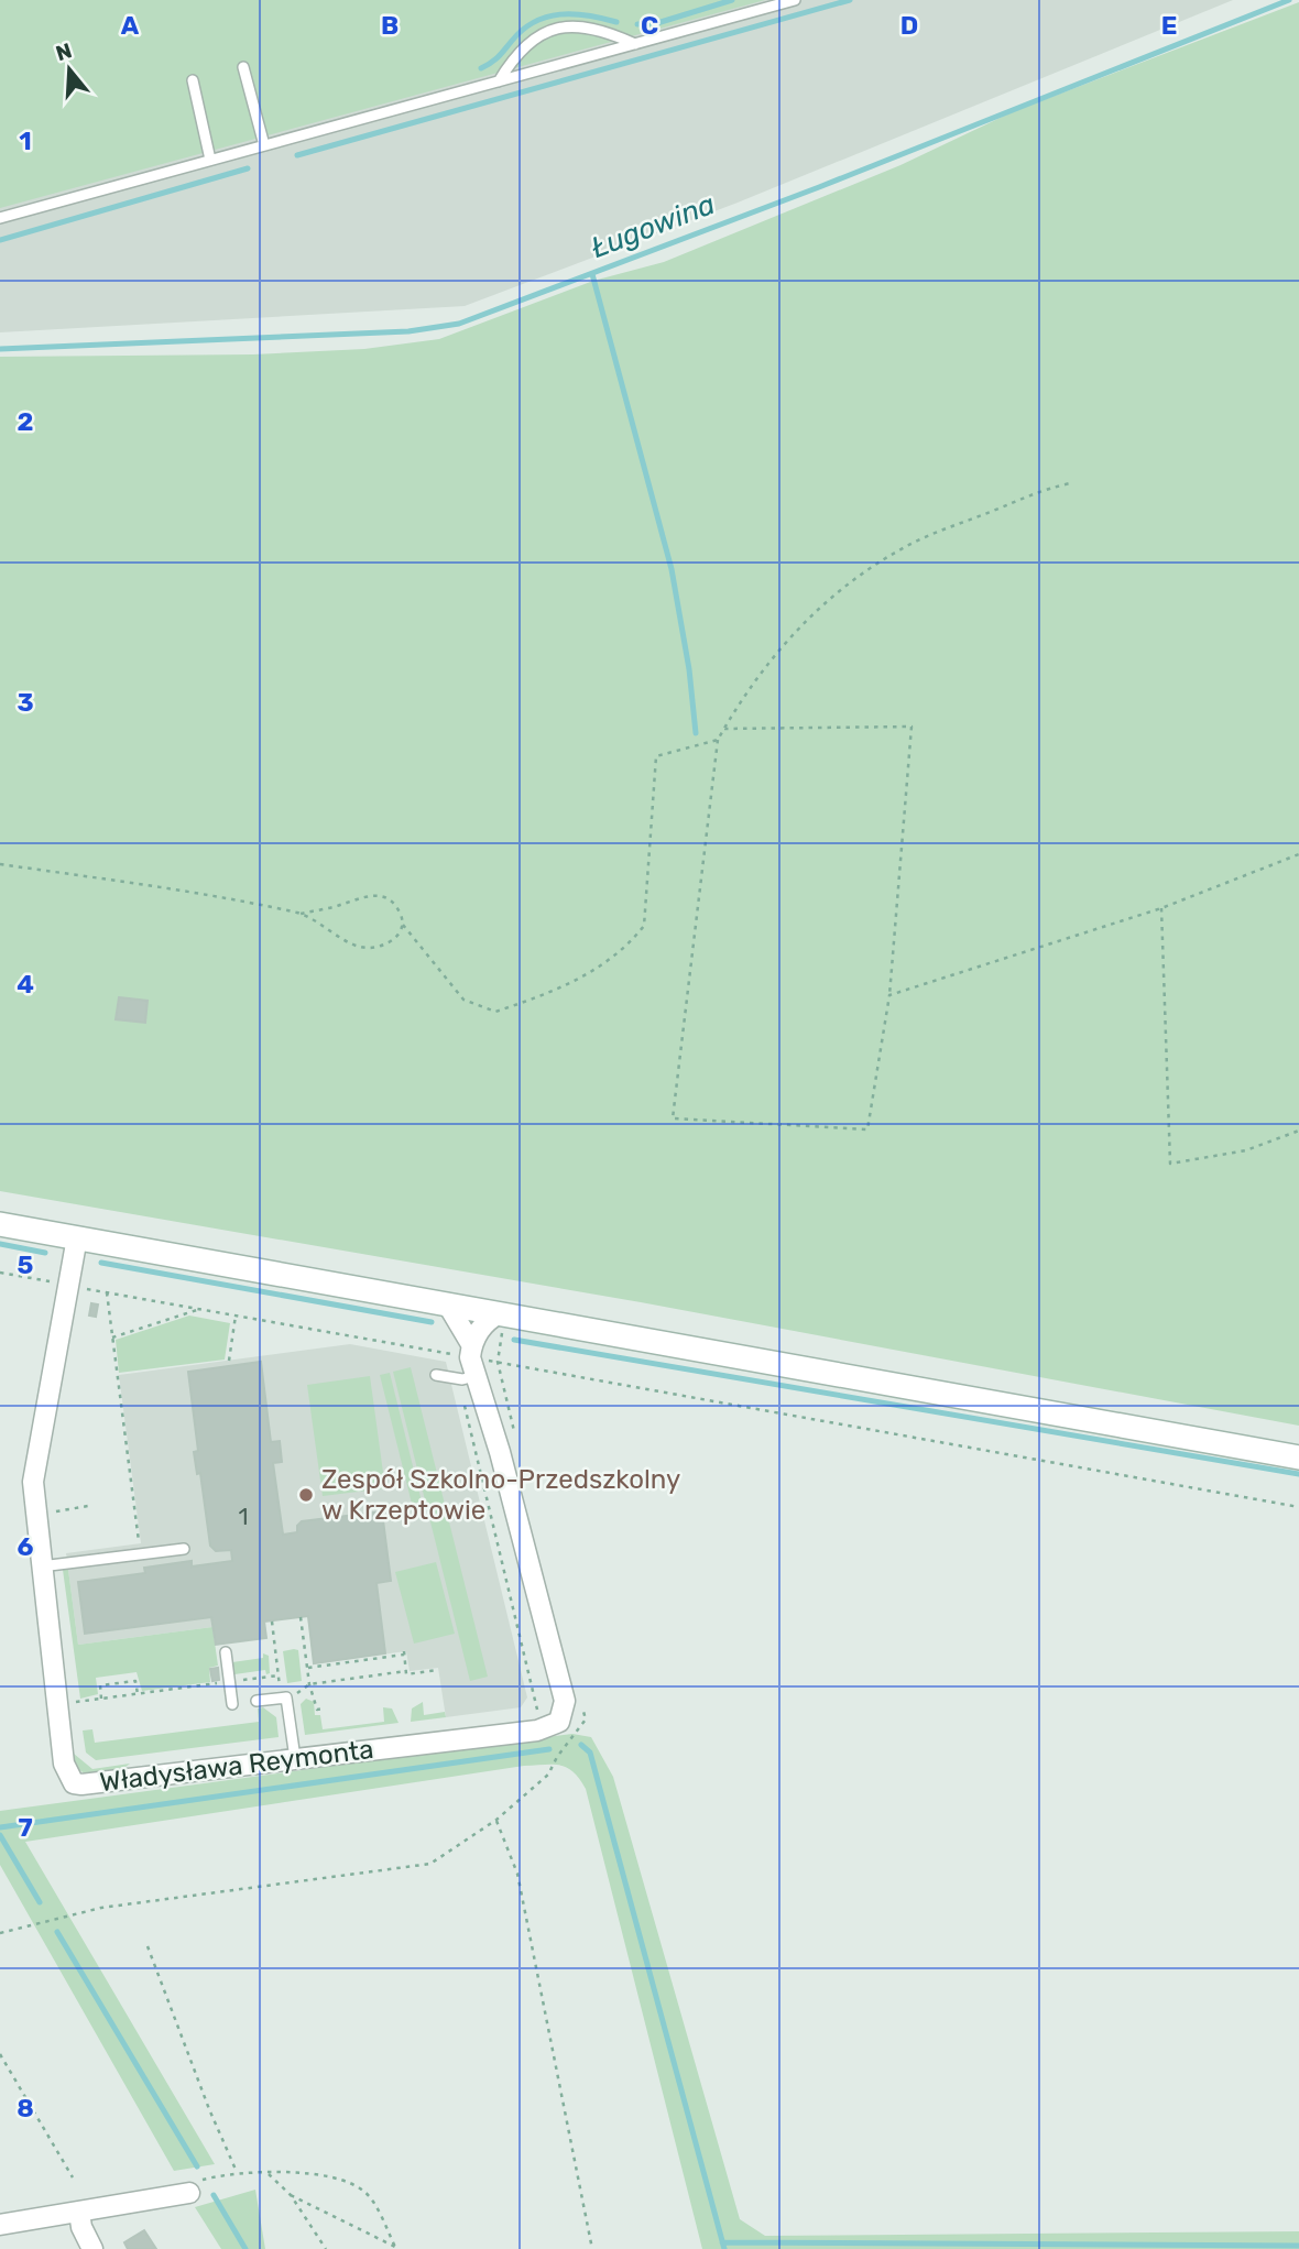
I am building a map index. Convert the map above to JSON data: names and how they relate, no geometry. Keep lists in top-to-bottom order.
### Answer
{
  "streets": {
    "street": ["Władysława Reymonta"]
  },
  "water": ["Ługowina"],
  "places": ["Zespół Szkolno-Przedszkolny w Krzeptowie"],
  "house_numbers": ["1"],
  "north": "top",
  "grid": {
    "columns": [
      "A",
      "B",
      "C",
      "D",
      "E"
    ],
    "rows": [
      "1",
      "2",
      "3",
      "4",
      "5",
      "6",
      "7",
      "8"
    ]
  }
}
